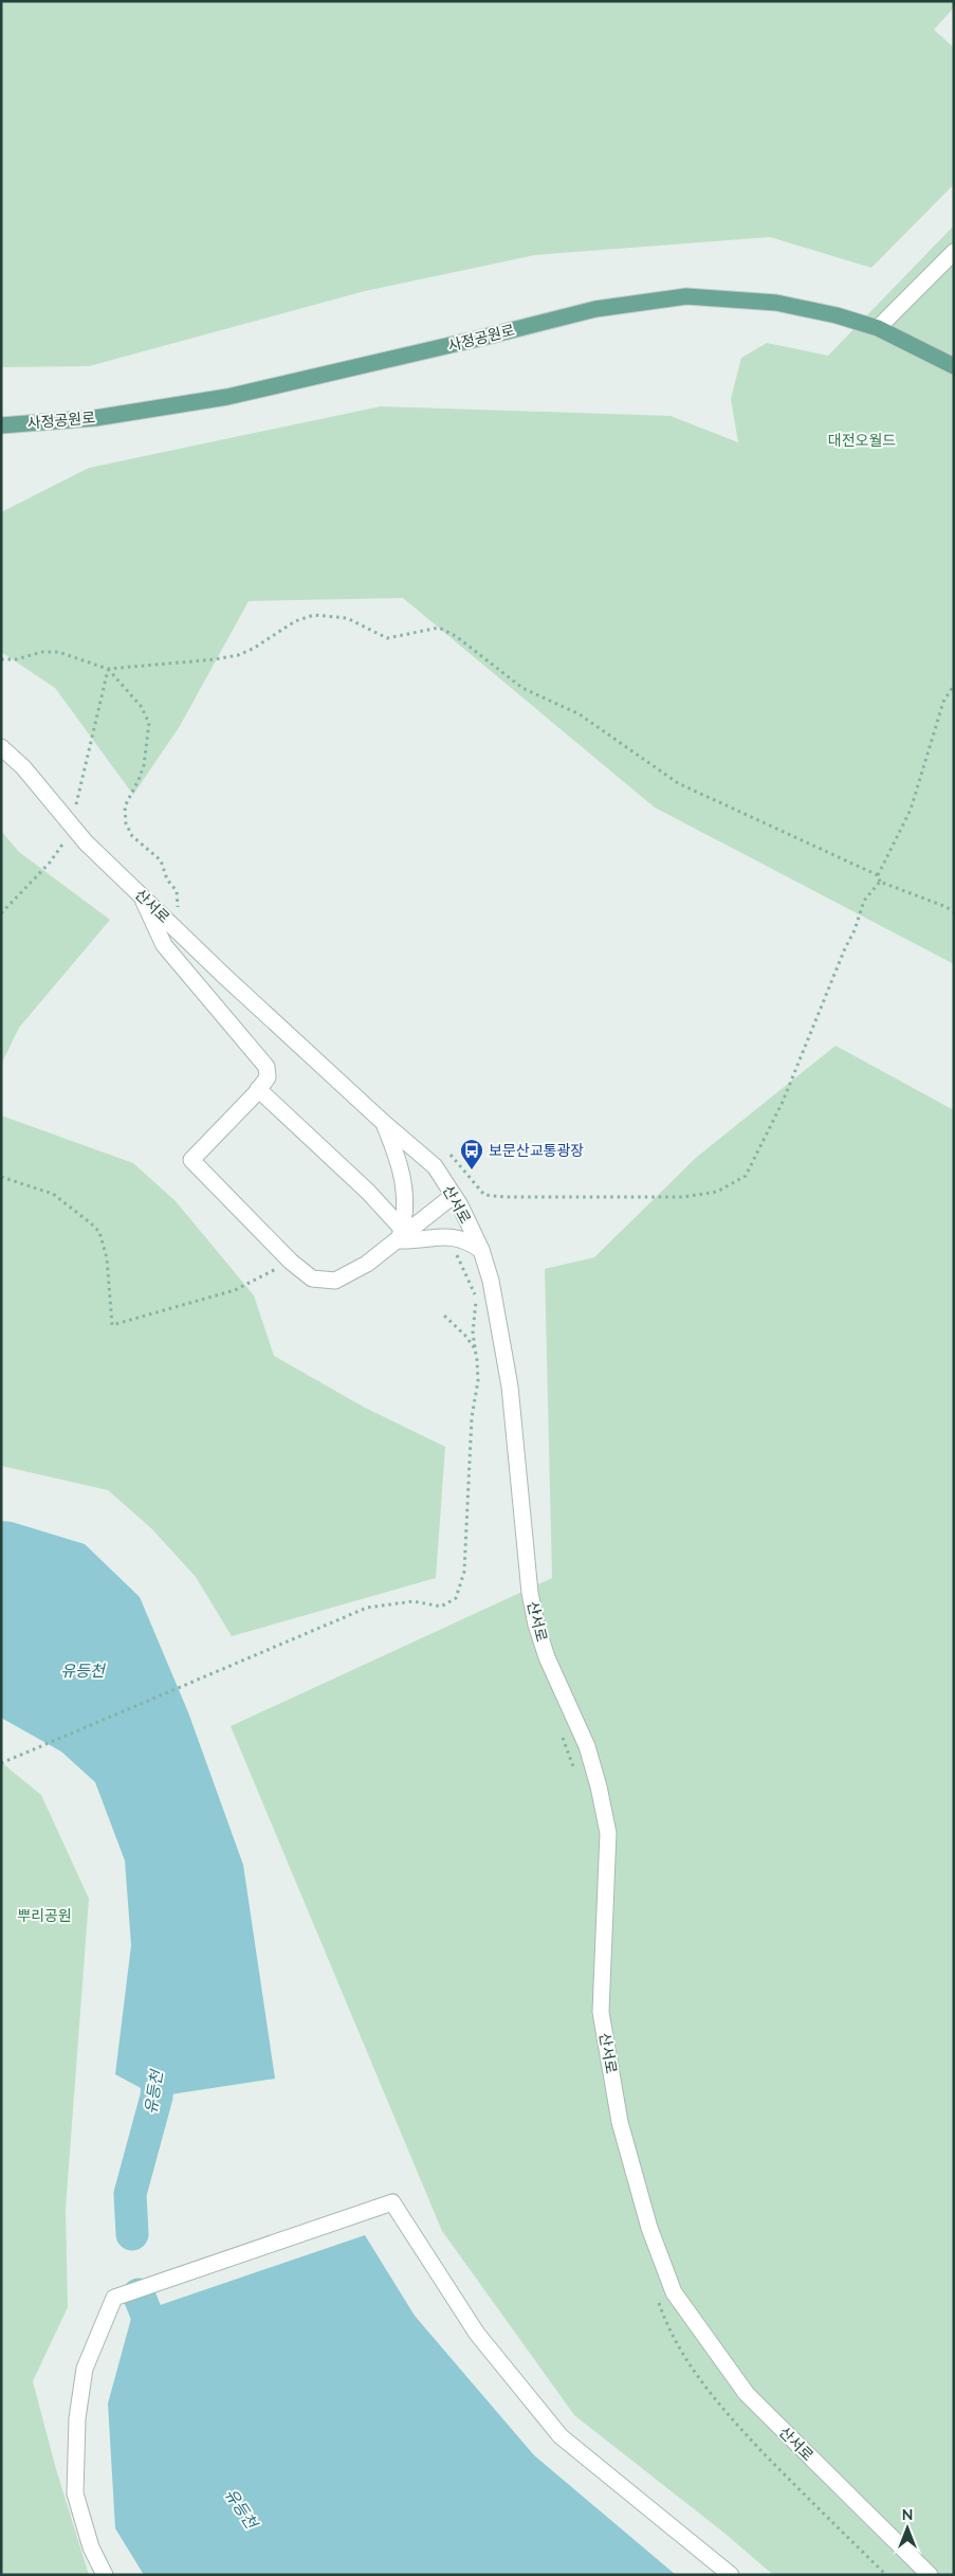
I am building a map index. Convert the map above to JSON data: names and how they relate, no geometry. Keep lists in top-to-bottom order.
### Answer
{
  "streets": {
    "main road": ["사정공원로"],
    "street": ["산서로"]
  },
  "water": ["유등천"],
  "parks": ["대전오월드", "뿌리공원"],
  "places": {
    "bus stop": ["보문산교통광장"]
  },
  "north": "top"
}
